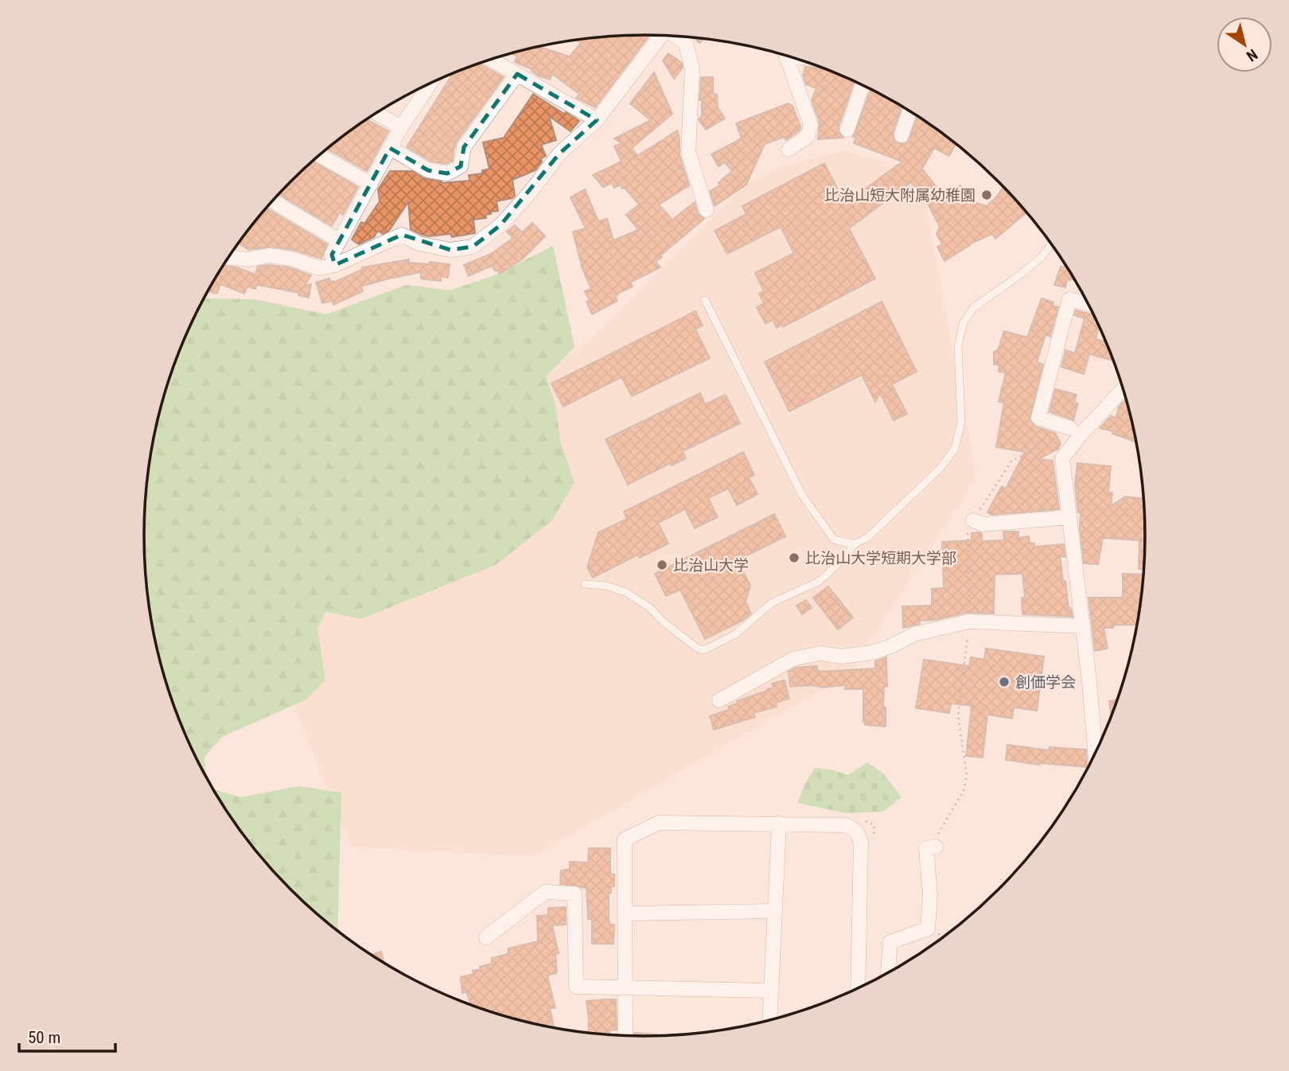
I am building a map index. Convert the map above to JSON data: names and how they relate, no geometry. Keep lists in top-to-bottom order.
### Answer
{
  "places": [
    "比治山短大附属幼稚園",
    "比治山大学短期大学部",
    "比治山大学",
    "創価学会"
  ],
  "scale_bar": "50 m",
  "north": "bottom right"
}
